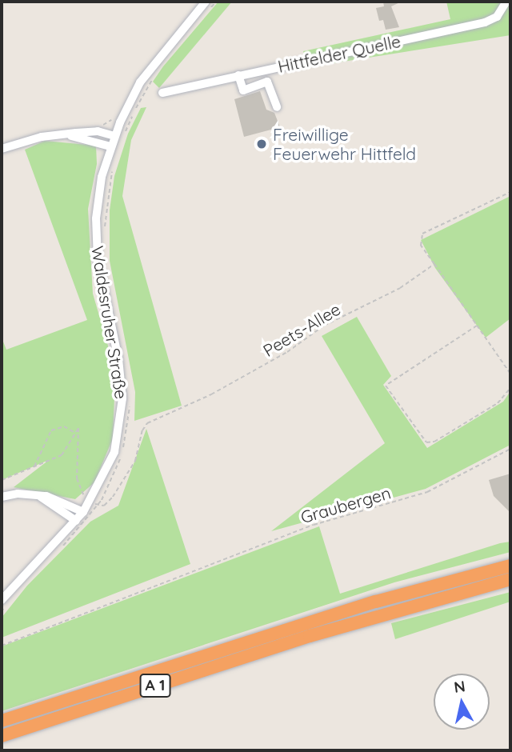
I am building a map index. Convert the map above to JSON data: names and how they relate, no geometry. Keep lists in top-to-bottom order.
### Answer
{
  "streets": {
    "highway": ["A 1"],
    "street": ["Hittfelder Quelle", "Waldesruher Straße"],
    "path": ["Peets-Allee", "Graubergen"]
  },
  "places": ["Freiwillige Feuerwehr Hittfeld"],
  "north": "top"
}
